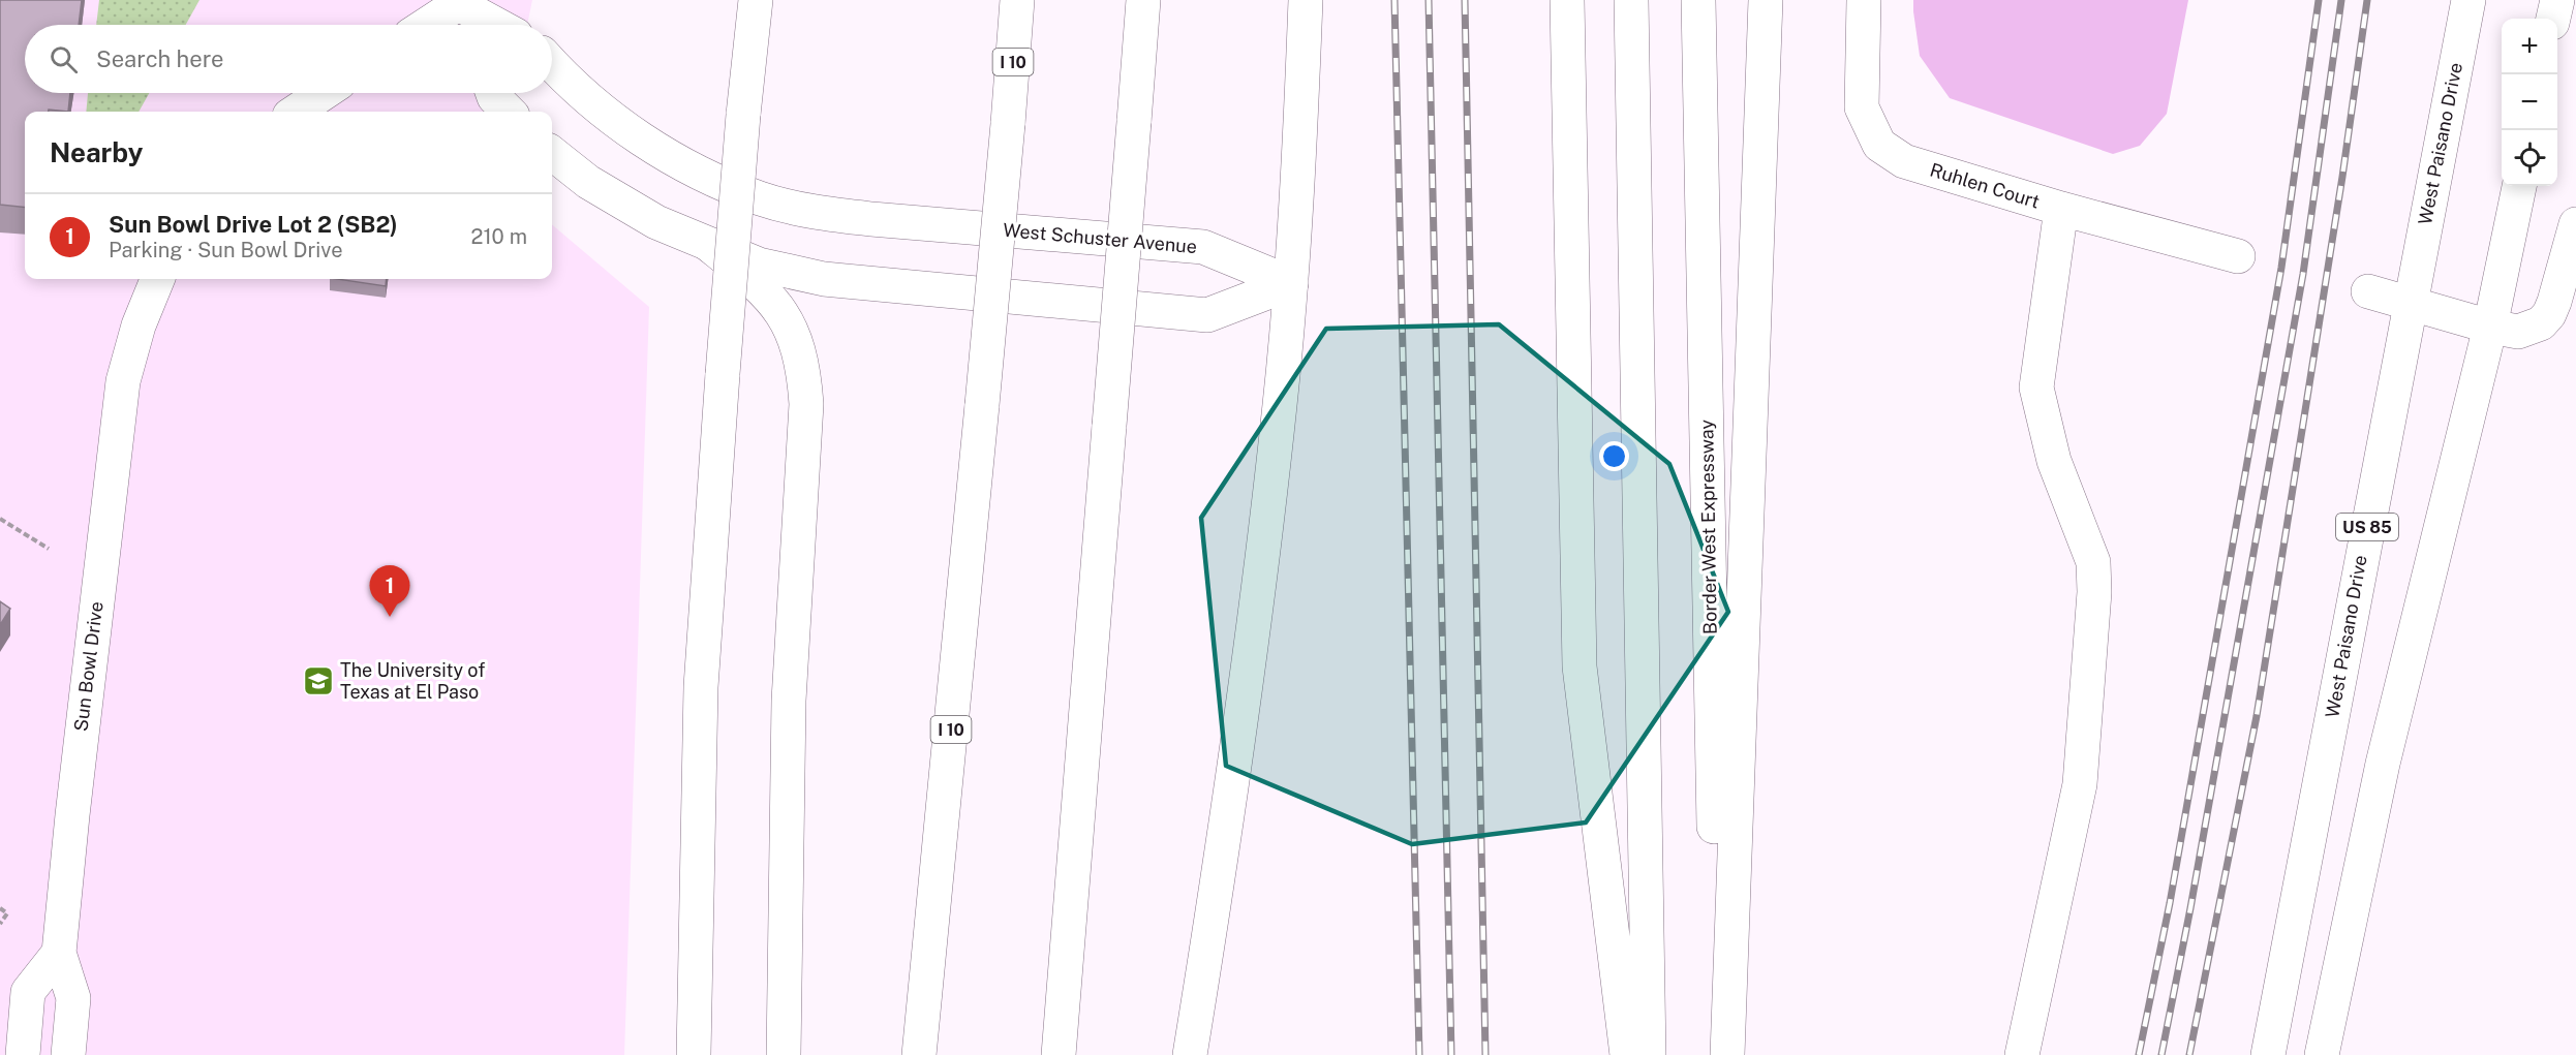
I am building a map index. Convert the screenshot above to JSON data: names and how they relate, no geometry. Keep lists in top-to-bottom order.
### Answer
{
  "streets": {
    "main road": [
      "I 10",
      "West Paisano Drive",
      "Ruhlen Court",
      "West Schuster Avenue",
      "Border West Expressway",
      "US 85",
      "Sun Bowl Drive"
    ]
  },
  "places": {
    "school or university": ["The University of Texas at El Paso"]
  },
  "page": {
    "map_buttons": ["+", "−"],
    "search": "Search here",
    "heading": "Nearby",
    "list": [
      {
        "mark": "1",
        "name": "Sun Bowl Drive Lot 2 (SB2)",
        "note": "Parking · Sun Bowl Drive",
        "value": "210 m"
      }
    ],
    "pins": "1"
  }
}
